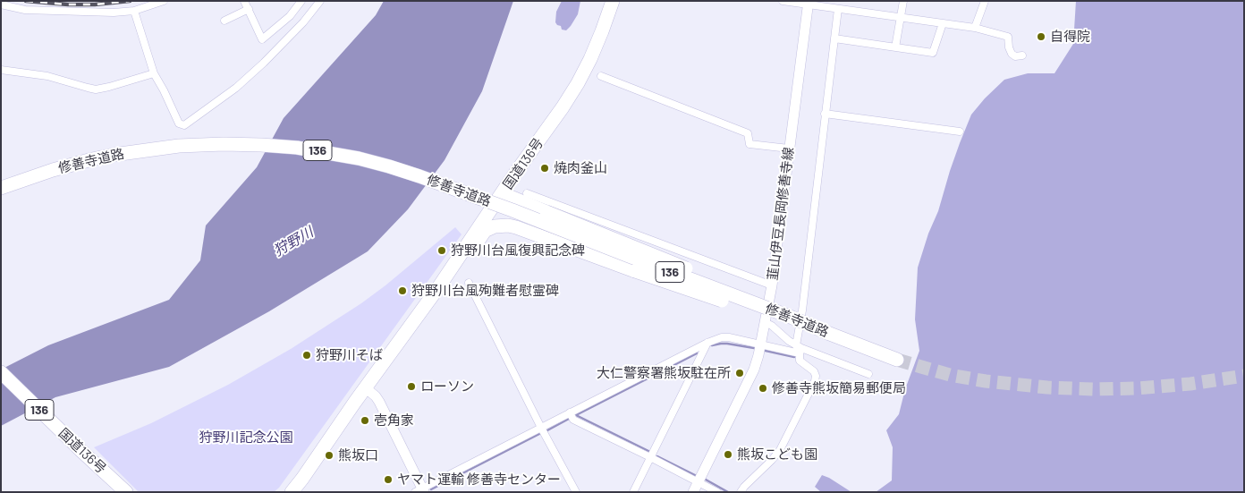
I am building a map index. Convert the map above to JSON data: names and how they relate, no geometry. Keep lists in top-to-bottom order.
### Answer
{
  "streets": {
    "highway": ["136", "修善寺道路", "国道136号"],
    "main road": ["韮山伊豆長岡修善寺線"]
  },
  "water": ["狩野川"],
  "parks": ["狩野川記念公園"],
  "places": [
    "自得院",
    "焼肉釜山",
    "狩野川台風復興記念碑",
    "狩野川台風殉難者慰霊碑",
    "狩野川そば",
    "大仁警察署熊坂駐在所",
    "ローソン",
    "修善寺熊坂簡易郵便局",
    "壱角家",
    "熊坂こども園",
    "熊坂口",
    "ヤマト運輸 修善寺センター"
  ]
}
